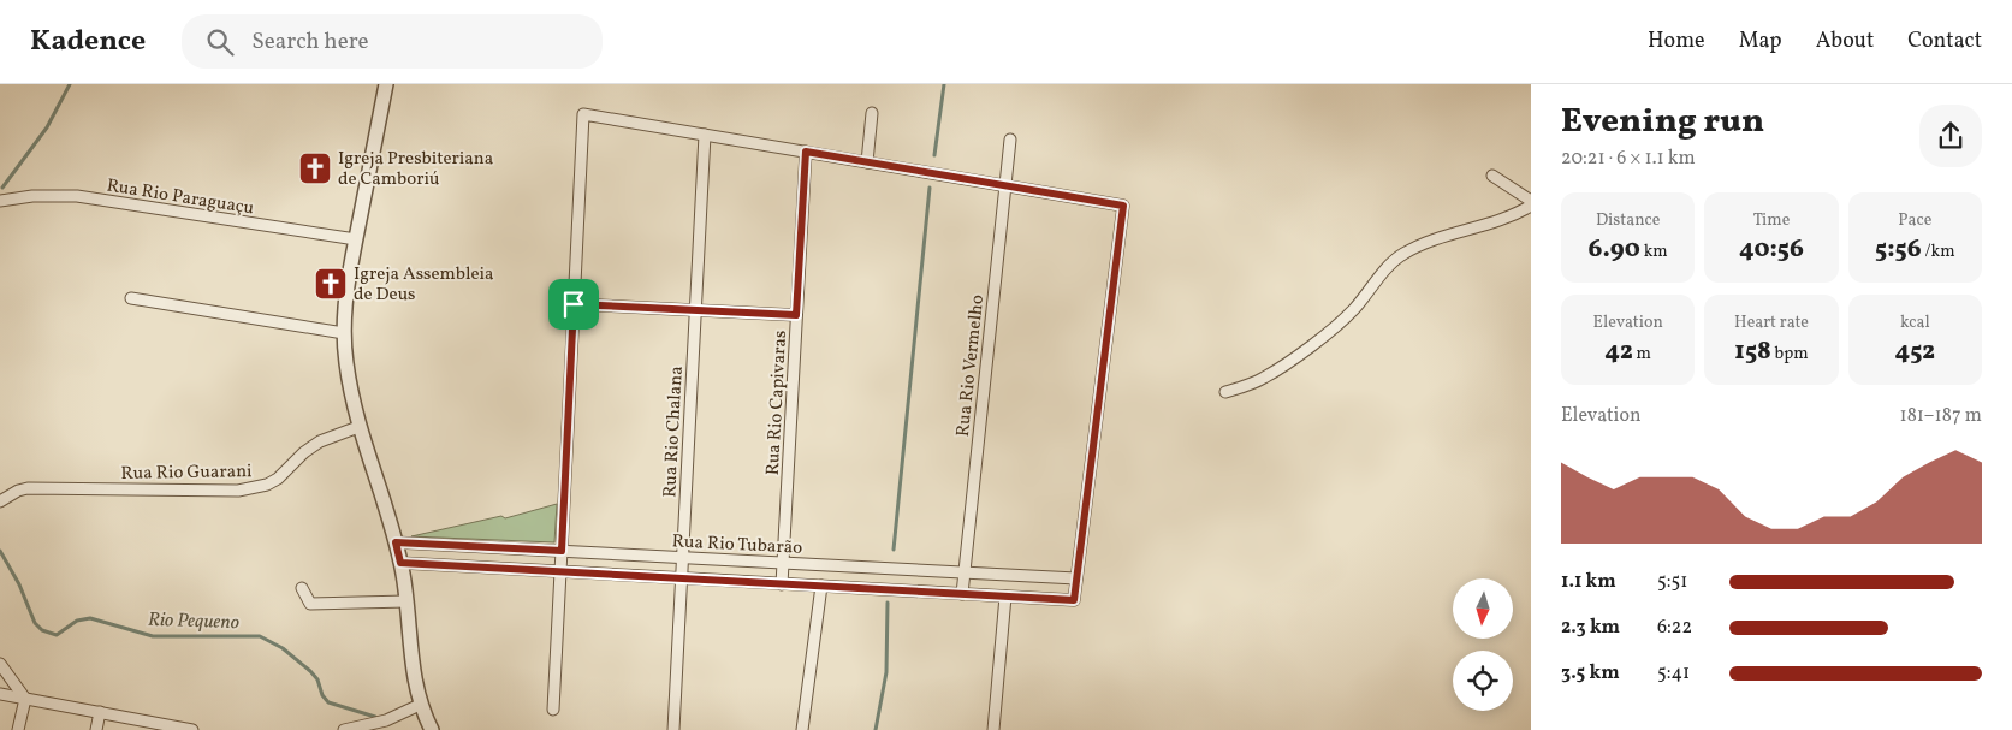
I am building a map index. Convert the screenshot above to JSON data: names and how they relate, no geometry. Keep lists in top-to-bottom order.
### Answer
{
  "streets": {
    "street": [
      "Rua Rio Paraguaçu",
      "Rua Rio Vermelho",
      "Rua Rio Capivaras",
      "Rua Rio Chalana",
      "Rua Rio Guarani",
      "Rua Rio Tubarão"
    ]
  },
  "crossings": [
    ["Rua Rio Vermelho", "Rua Rio Tubarão"],
    ["Rua Rio Capivaras", "Rua Rio Tubarão"],
    ["Rua Rio Chalana", "Rua Rio Tubarão"]
  ],
  "water": ["Rio Pequeno"],
  "places": {
    "church": ["Igreja Presbiteriana de Camboriú", "Igreja Assembleia de Deus"]
  },
  "north": "bottom",
  "page": {
    "header": "Kadence",
    "search": "Search here",
    "nav": [
      "Home",
      "Map",
      "About",
      "Contact"
    ],
    "heading": ["Evening run", "20:21 · 6 × 1.1 km"],
    "stats": [
      ["Distance", "6.90 km"],
      ["Time", "40:56"],
      ["Pace", "5:56 /km"],
      ["Elevation", "42 m"],
      ["Heart rate", "158 bpm"],
      ["kcal", "452"]
    ],
    "chart": ["Elevation", "181–187 m"],
    "list": [
      {
        "name": "1.1 km",
        "note": "5:51"
      },
      {
        "name": "2.3 km",
        "note": "6:22"
      },
      {
        "name": "3.5 km",
        "note": "5:41"
      }
    ]
  }
}
